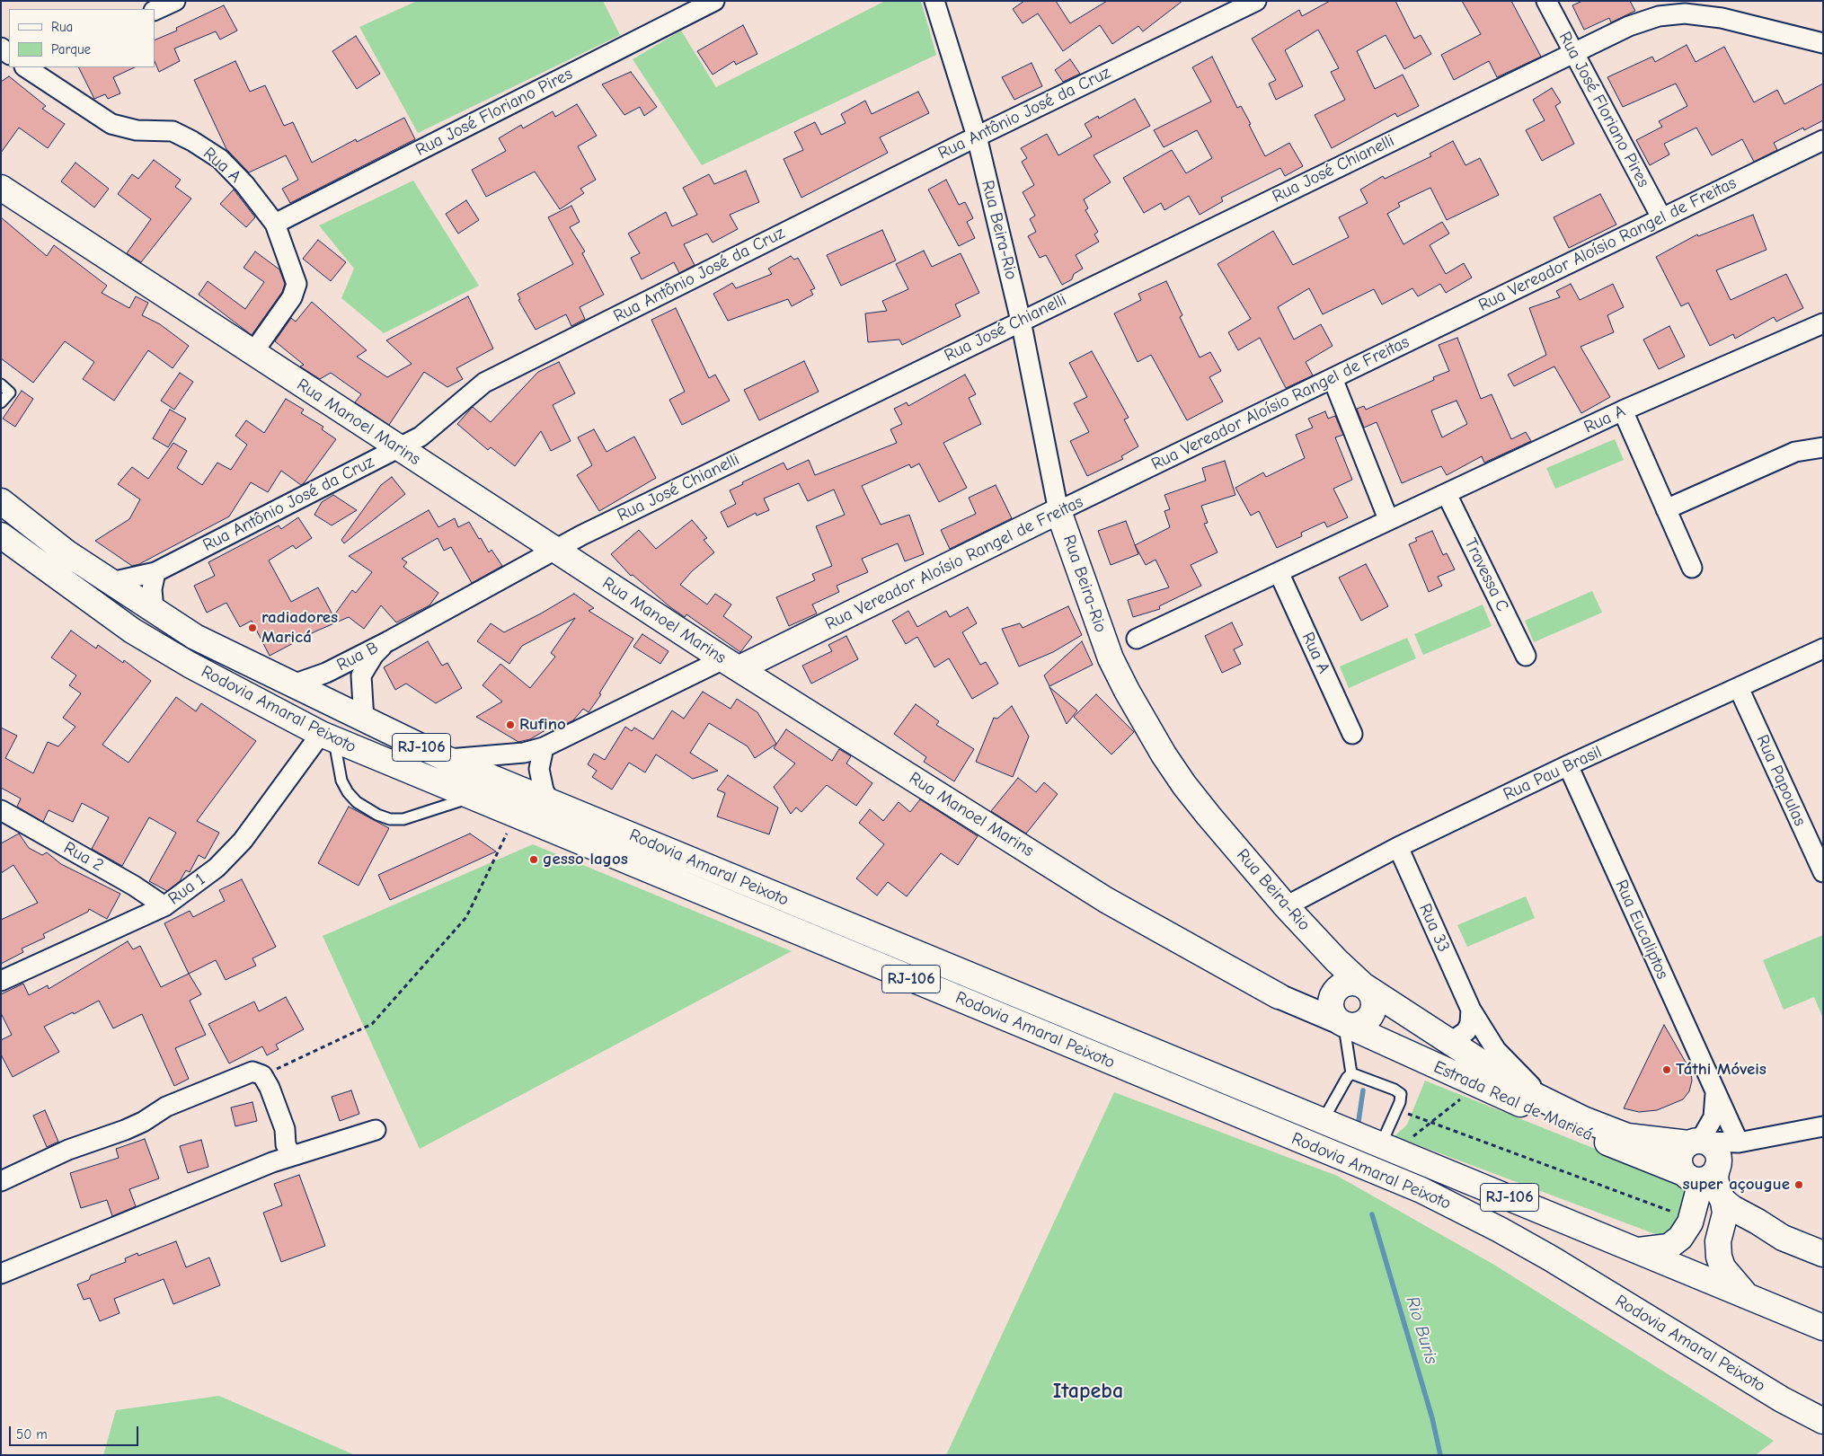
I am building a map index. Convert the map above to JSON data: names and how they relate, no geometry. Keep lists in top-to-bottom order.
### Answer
{
  "streets": {
    "main road": [
      "Rua Beira-Rio",
      "Rua Vereador Aloísio Rangel de Freitas",
      "Rua Manoel Marins",
      "Rodovia Amaral Peixoto",
      "RJ-106",
      "Estrada Real de Maricá"
    ],
    "street": [
      "Rua José Floriano Pires",
      "Rua Antônio José da Cruz",
      "Rua A",
      "Rua José Chianelli",
      "Travessa C",
      "Rua B",
      "Rua Pau Brasil",
      "Rua Papoulas",
      "Rua 2",
      "Rua 1",
      "Rua 33",
      "Rua Eucaliptos"
    ]
  },
  "crossings": [
    ["Rua José Floriano Pires", "Rua A"],
    ["Rua José Floriano Pires", "Rua José Chianelli"],
    ["Rua José Floriano Pires", "Rua Vereador Aloísio Rangel de Freitas"],
    ["Rua Antônio José da Cruz", "Rua Beira-Rio"],
    ["Rua Antônio José da Cruz", "Rua Manoel Marins"],
    ["Rua A", "Rua Manoel Marins"],
    ["Rua A", "Travessa C"],
    ["Rua José Chianelli", "Rua Beira-Rio"],
    ["Rua José Chianelli", "Rua Manoel Marins"],
    ["Rua José Chianelli", "Rua B"],
    ["Rua Beira-Rio", "Rua Vereador Aloísio Rangel de Freitas"],
    ["Rua Beira-Rio", "Rua Pau Brasil"],
    ["Rua Beira-Rio", "Estrada Real de Maricá"],
    ["Rua Vereador Aloísio Rangel de Freitas", "Rua Manoel Marins"],
    ["Rua Manoel Marins", "Estrada Real de Maricá"],
    ["Rua B", "Rodovia Amaral Peixoto"],
    ["Rodovia Amaral Peixoto", "Rua 1"],
    ["Rua Pau Brasil", "Rua Papoulas"],
    ["Rua Pau Brasil", "Rua 33"],
    ["Rua Pau Brasil", "Rua Eucaliptos"],
    ["Rua 2", "Rua 1"],
    ["Rua 33", "Estrada Real de Maricá"],
    ["Rua Eucaliptos", "Estrada Real de Maricá"]
  ],
  "districts": ["Itapeba"],
  "water": ["Rio Buris"],
  "places": [
    "radiadores Maricá",
    "Rufino",
    "gesso lagos",
    "Táthi Móveis",
    "super açougue"
  ],
  "legend": ["Rua", "Parque"],
  "scale_bar": "50 m"
}
